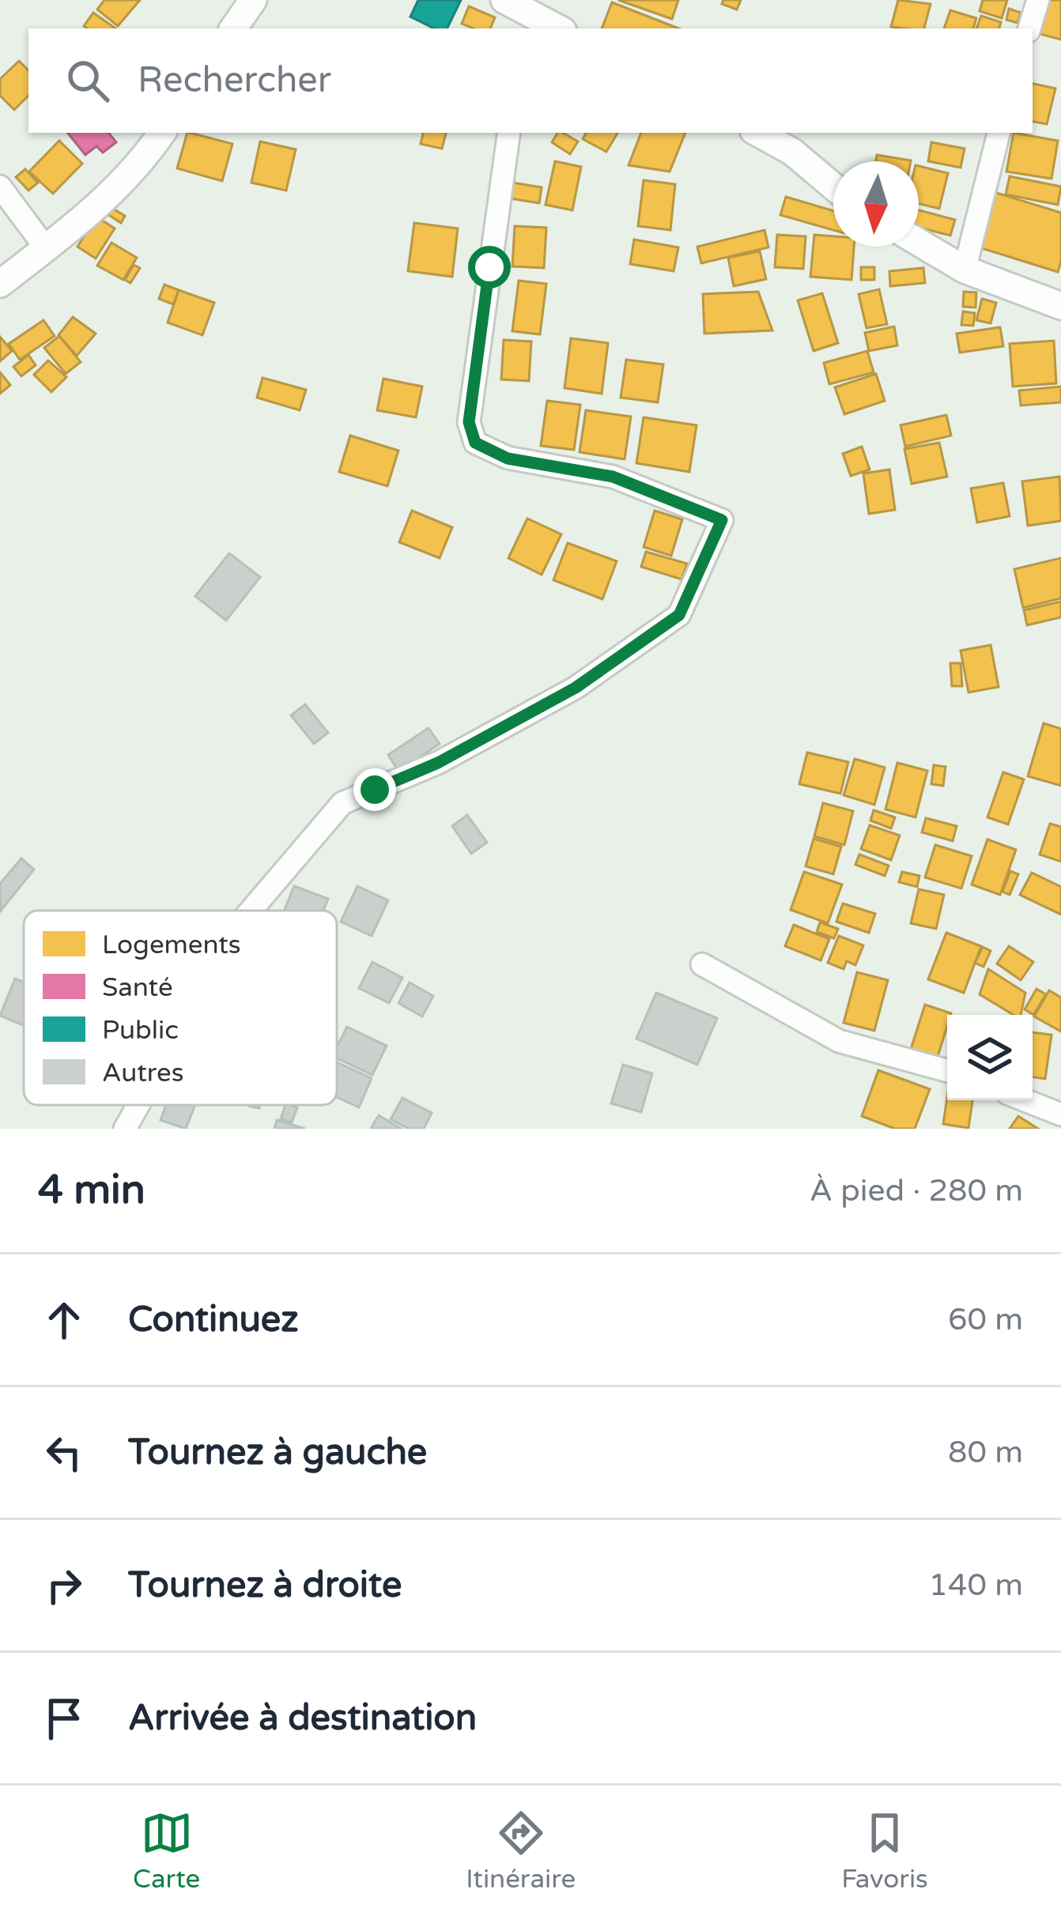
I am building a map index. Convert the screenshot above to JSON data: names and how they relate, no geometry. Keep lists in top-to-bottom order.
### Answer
{
  "legend": [
    "Logements",
    "Santé",
    "Public",
    "Autres"
  ],
  "north": "bottom",
  "page": {
    "search": "Rechercher",
    "heading": ["4 min", "À pied · 280 m"],
    "list": [
      ["Continuez", "60 m"],
      ["Tournez à gauche", "80 m"],
      ["Tournez à droite", "140 m"],
      "Arrivée à destination"
    ],
    "nav": ["Carte", "Itinéraire", "Favoris"]
  }
}
